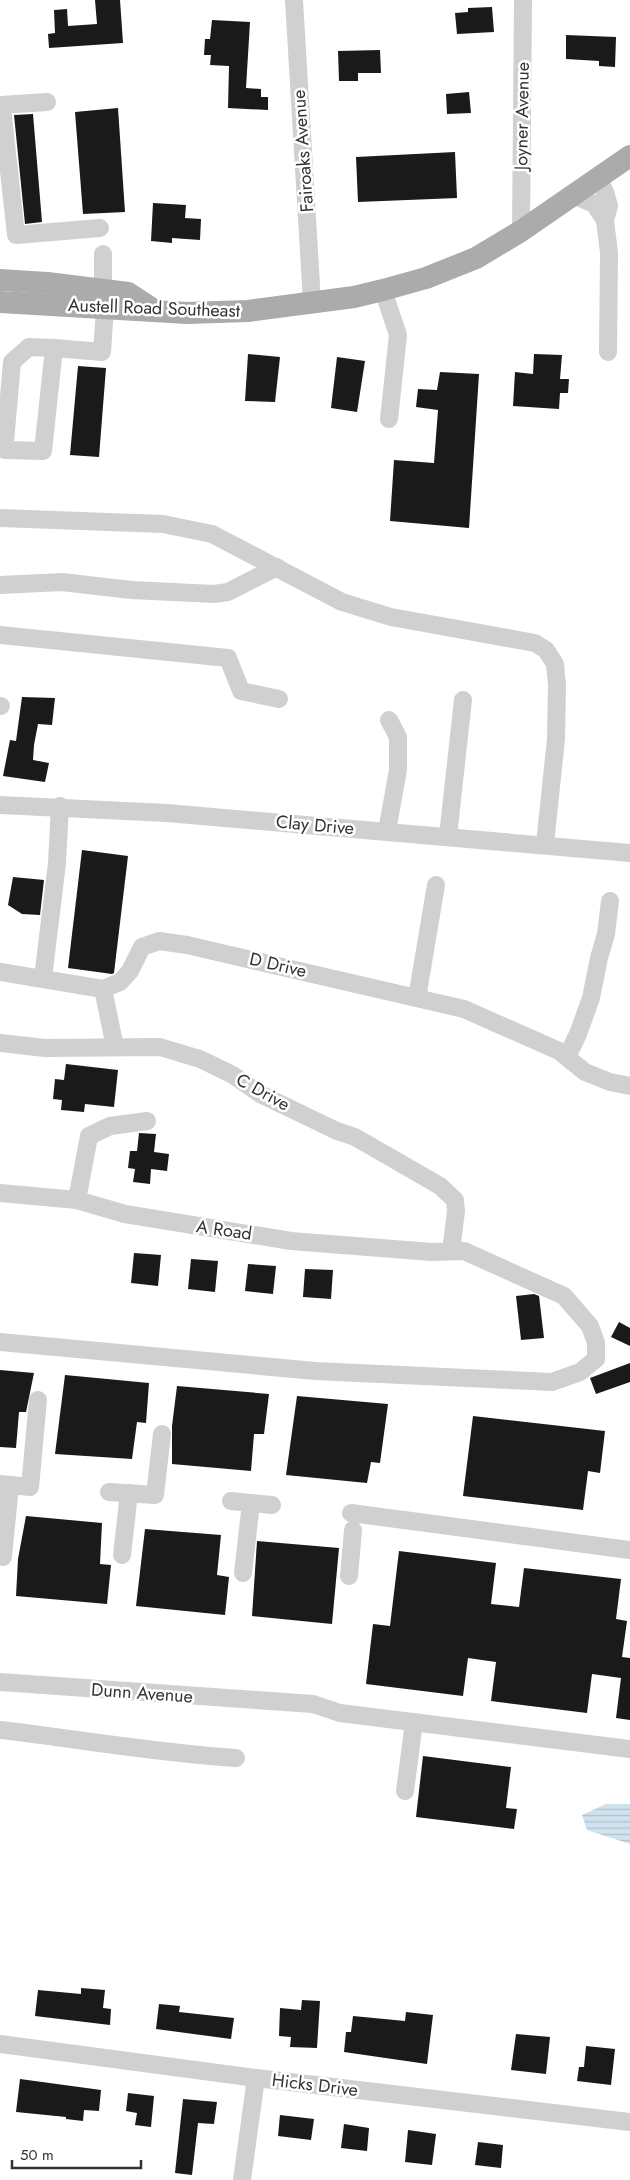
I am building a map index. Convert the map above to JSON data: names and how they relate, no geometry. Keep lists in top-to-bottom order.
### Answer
{
  "streets": {
    "main road": ["Austell Road Southeast"],
    "street": [
      "Joyner Avenue",
      "Fairoaks Avenue",
      "Clay Drive",
      "D Drive",
      "C Drive",
      "A Road",
      "Dunn Avenue",
      "Hicks Drive"
    ]
  },
  "crossings": [
    ["Joyner Avenue", "Austell Road Southeast"],
    ["Fairoaks Avenue", "Austell Road Southeast"],
    ["C Drive", "A Road"]
  ],
  "scale_bar": "50 m"
}
